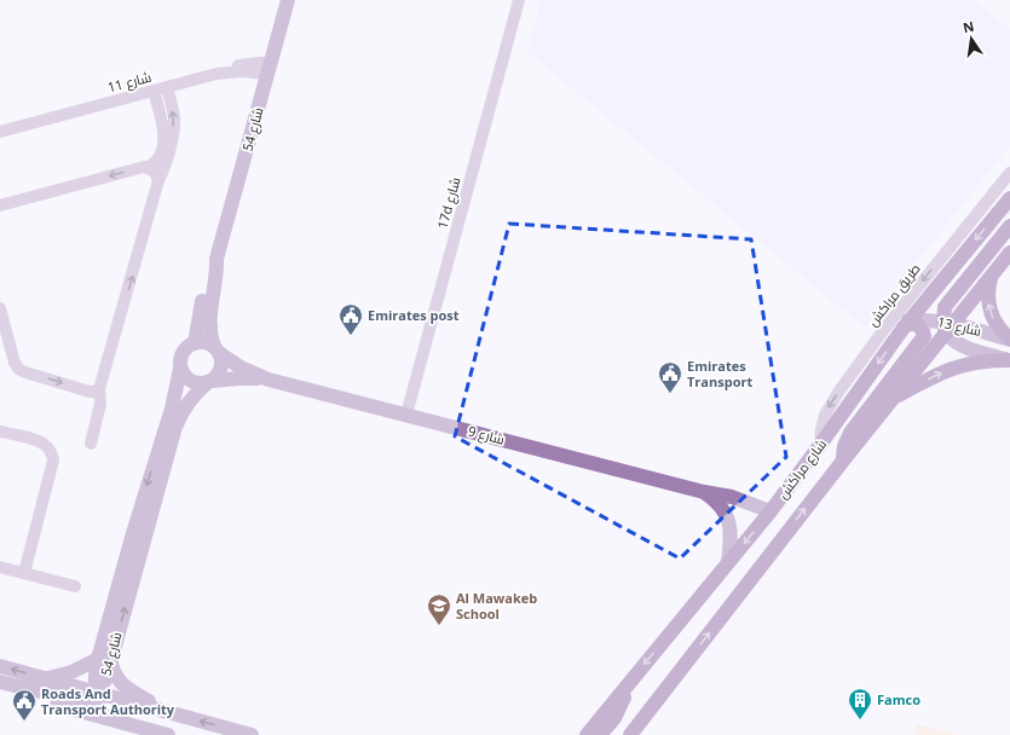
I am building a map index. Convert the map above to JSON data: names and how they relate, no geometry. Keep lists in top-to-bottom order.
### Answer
{
  "streets": {
    "main road": ["شارع مراكش"],
    "street": [
      "شارع 11",
      "شارع 54",
      "17d شارع",
      "طريق مراكش",
      "شارع 13",
      "شارع 9"
    ]
  },
  "crossings": [
    ["شارع 11", "شارع 54"],
    ["شارع 54", "شارع 9"],
    ["17d شارع", "شارع 9"],
    ["طريق مراكش", "شارع مراكش"],
    ["شارع 13", "شارع مراكش"],
    ["شارع 9", "شارع مراكش"]
  ],
  "one_way": ["طريق مراكش"],
  "places": {
    "public building": ["Emirates post", "Emirates Transport", "Roads And Transport Authority"],
    "school or university": ["Al Mawakeb School"],
    "building": ["Famco"]
  },
  "north": "top"
}
